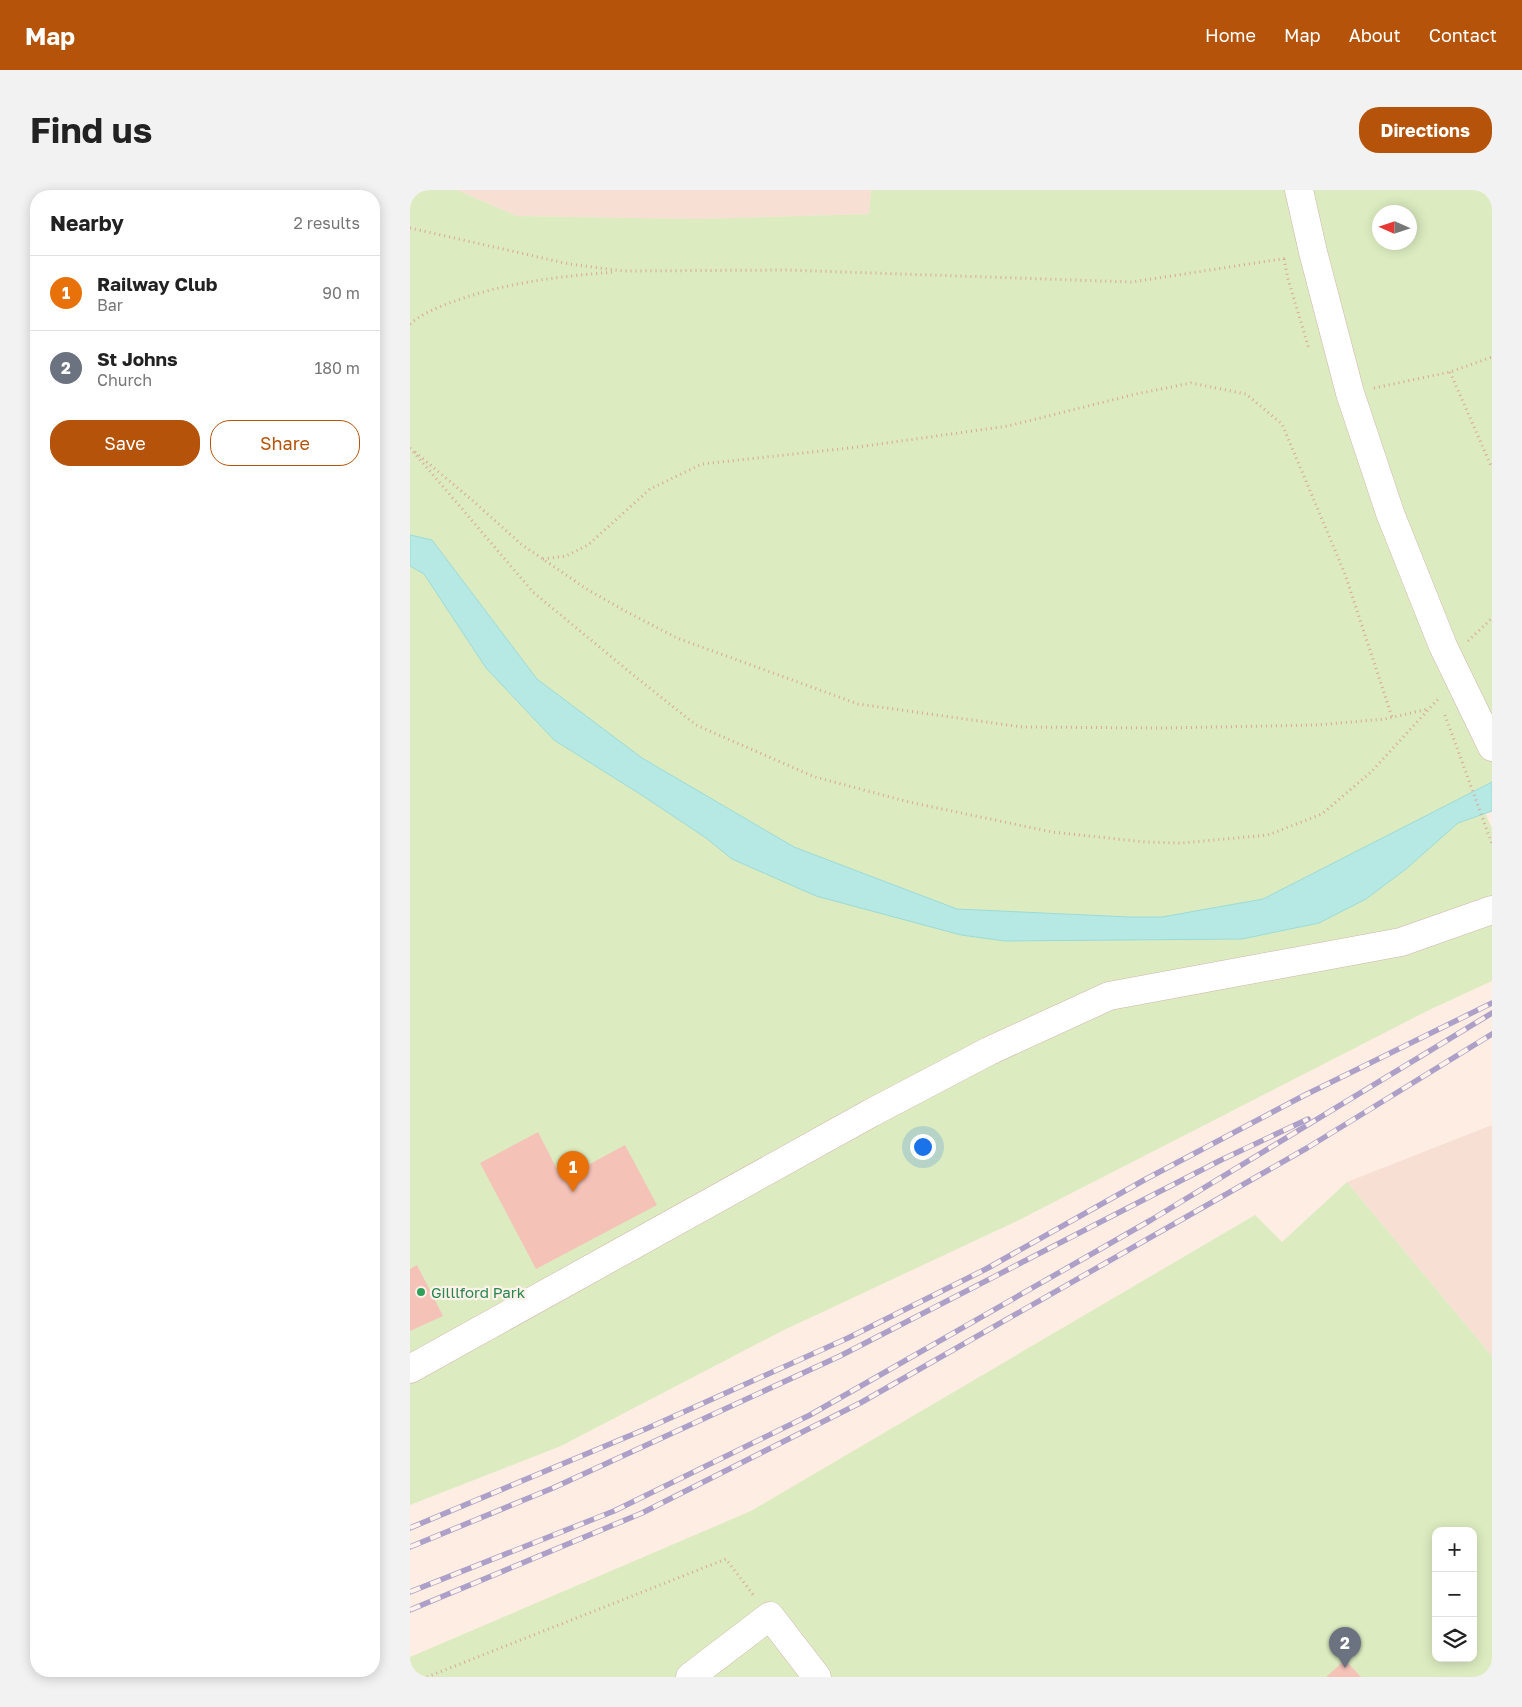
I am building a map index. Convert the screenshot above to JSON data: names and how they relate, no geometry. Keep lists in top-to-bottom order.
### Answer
{
  "places": ["Gilllford Park"],
  "north": "left",
  "page": {
    "header": "Map",
    "nav": [
      "Home",
      "Map",
      "About",
      "Contact"
    ],
    "buttons": [
      "Directions",
      ["Save", "Share"]
    ],
    "title": "Find us",
    "heading": ["Nearby", "2 results"],
    "list": [
      {
        "mark": "1",
        "name": "Railway Club",
        "note": "Bar",
        "value": "90 m"
      },
      {
        "mark": "2",
        "name": "St Johns",
        "note": "Church",
        "value": "180 m"
      }
    ],
    "pins": ["1", "2"],
    "map_buttons": ["+", "−"]
  }
}
